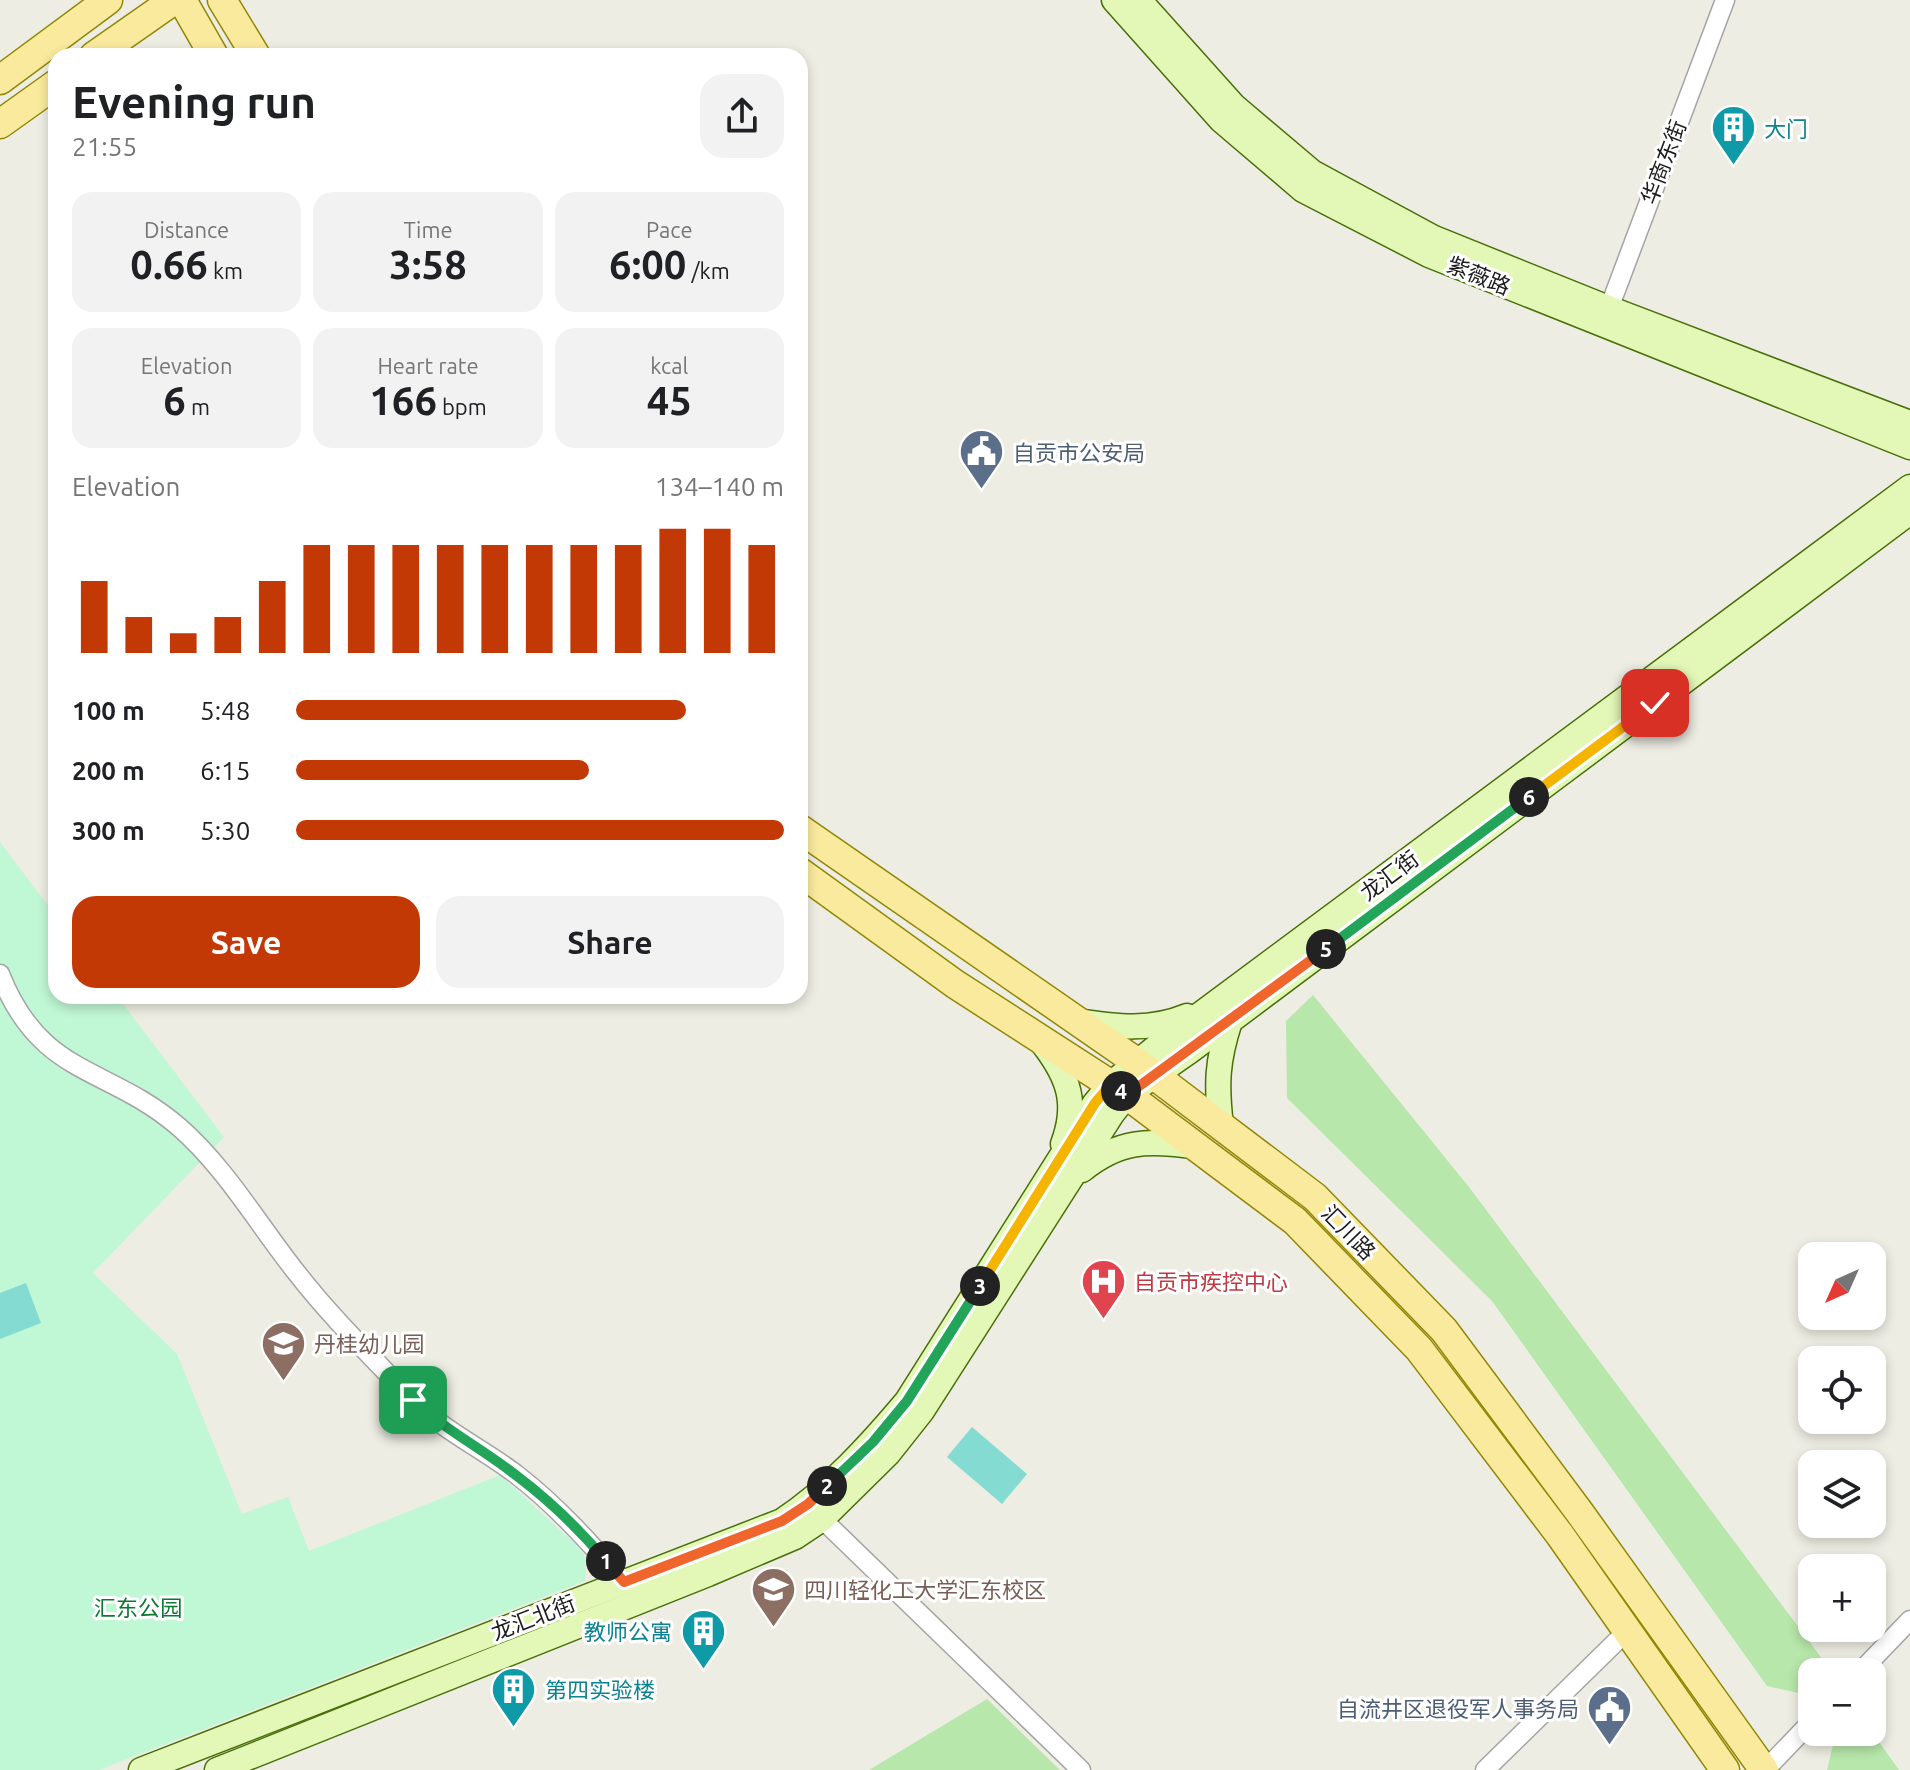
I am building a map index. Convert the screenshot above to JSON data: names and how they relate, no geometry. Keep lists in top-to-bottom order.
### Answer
{
  "streets": {
    "main road": [
      "紫薇路",
      "龙汇街",
      "汇川路",
      "龙汇北街"
    ],
    "street": ["华商东街"]
  },
  "crossings": [
    ["华商东街", "紫薇路"],
    ["龙汇街", "汇川路"],
    ["龙汇街", "龙汇北街"],
    ["汇川路", "龙汇北街"]
  ],
  "parks": ["汇东公园"],
  "places": {
    "building": ["大门", "教师公寓", "第四实验楼"],
    "public building": ["自贡市公安局", "自流井区退役军人事务局"],
    "hospital": ["自贡市疾控中心"],
    "school or university": ["丹桂幼儿园", "四川轻化工大学汇东校区"]
  },
  "north": "bottom left",
  "page": {
    "heading": ["Evening run", "21:55"],
    "stats": [
      ["Distance", "0.66 km"],
      ["Time", "3:58"],
      ["Pace", "6:00 /km"],
      ["Elevation", "6 m"],
      ["Heart rate", "166 bpm"],
      ["kcal", "45"]
    ],
    "chart": ["Elevation", "134–140 m"],
    "list": [
      {
        "name": "100 m",
        "note": "5:48"
      },
      {
        "name": "200 m",
        "note": "6:15"
      },
      {
        "name": "300 m",
        "note": "5:30"
      }
    ],
    "pins": [
      "6",
      "5",
      "4",
      "3",
      "2",
      "1"
    ],
    "buttons": ["Save", "Share"],
    "map_buttons": ["+", "−"]
  }
}
